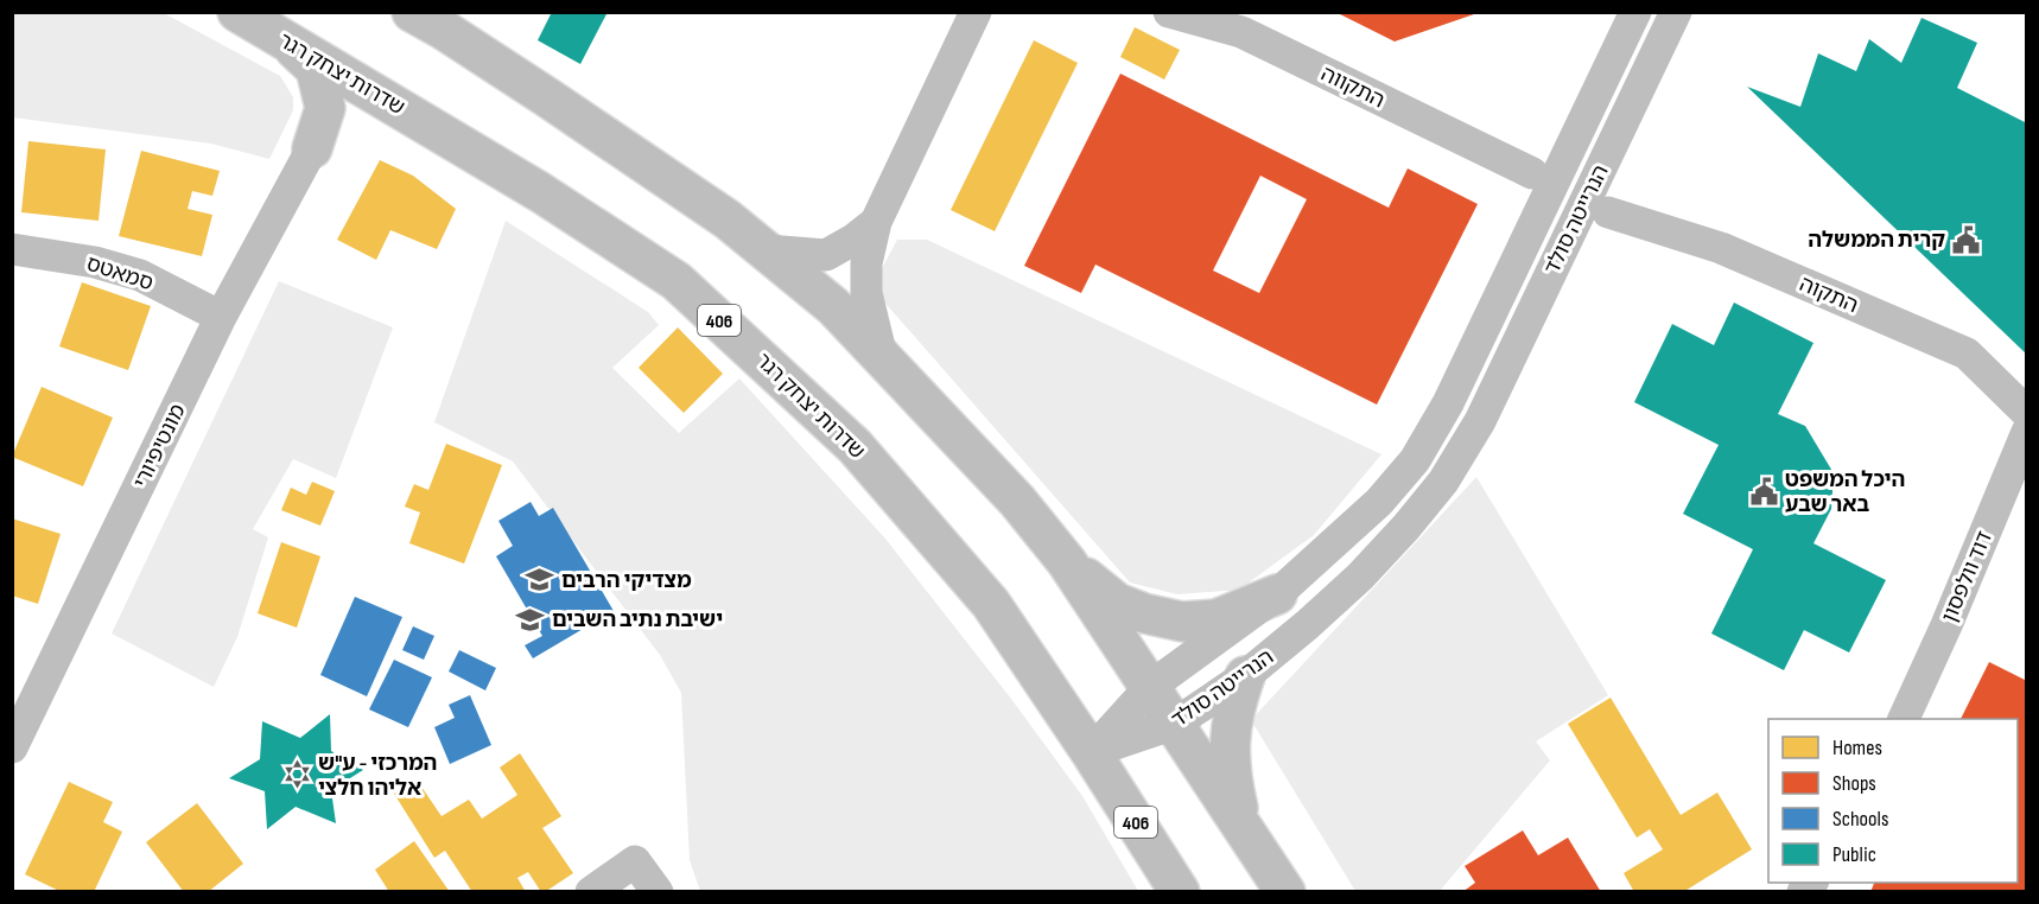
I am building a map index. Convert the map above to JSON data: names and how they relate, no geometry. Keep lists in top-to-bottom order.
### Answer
{
  "streets": {
    "main road": ["שדרות יצחק רגר", "406"],
    "street": [
      "התקווה",
      "הנרייטה סולד",
      "סמאטס",
      "התקוה",
      "מונטיפיורי",
      "דוד וולפסון"
    ]
  },
  "crossings": [
    ["שדרות יצחק רגר", "הנרייטה סולד"],
    ["סמאטס", "מונטיפיורי"]
  ],
  "places": {
    "public building": ["קרית הממשלה", "היכל המשפט באר שבע"],
    "school or university": ["מצדיקי הרבים", "ישיבת נתיב השבים"],
    "synagogue": ["המרכזי - ע\"ש אליהו חלצי"]
  },
  "legend": [
    "Homes",
    "Shops",
    "Schools",
    "Public"
  ]
}
